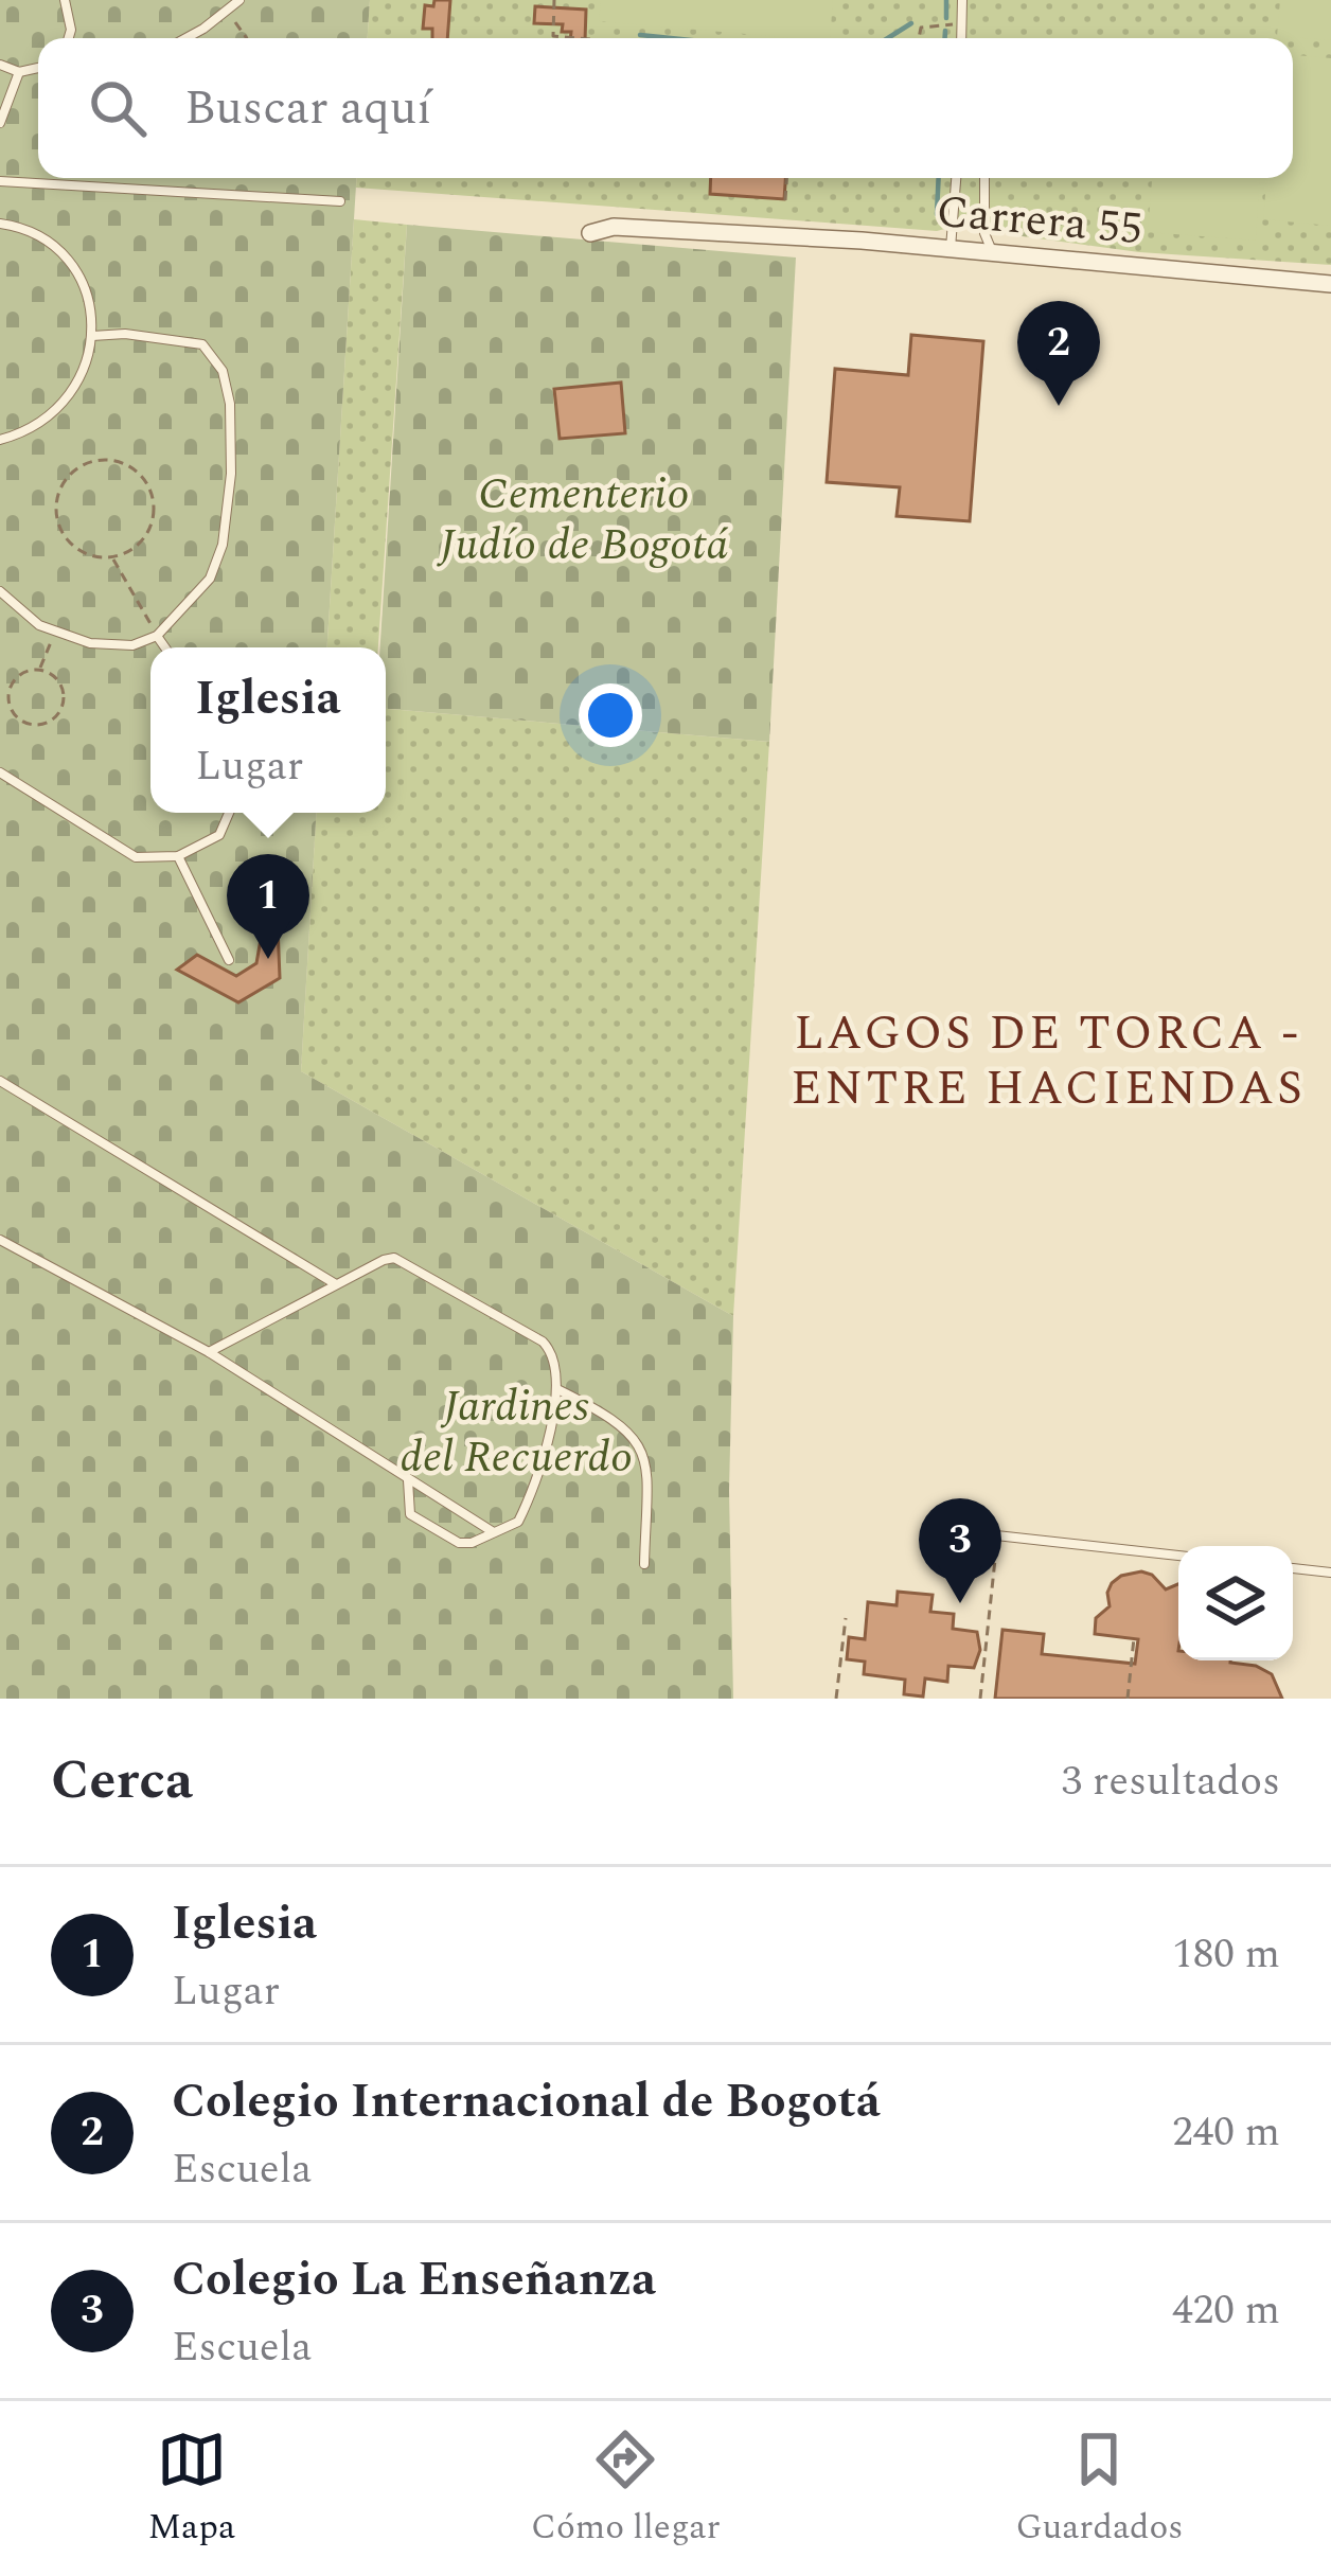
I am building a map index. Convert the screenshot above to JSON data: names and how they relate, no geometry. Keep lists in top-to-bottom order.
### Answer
{
  "streets": {
    "street": ["Carrera 55"]
  },
  "districts": ["LAGOS DE TORCA - ENTRE HACIENDAS"],
  "parks": ["Cementerio Judío de Bogotá", "Jardines del Recuerdo"],
  "page": {
    "search": "Buscar aquí",
    "pins": ["2", "1", "3"],
    "popup": ["Iglesia", "Lugar"],
    "heading": ["Cerca", "3 resultados"],
    "list": [
      {
        "mark": "1",
        "name": "Iglesia",
        "note": "Lugar",
        "value": "180 m"
      },
      {
        "mark": "2",
        "name": "Colegio Internacional de Bogotá",
        "note": "Escuela",
        "value": "240 m"
      },
      {
        "mark": "3",
        "name": "Colegio La Enseñanza",
        "note": "Escuela",
        "value": "420 m"
      }
    ],
    "nav": ["Mapa", "Cómo llegar", "Guardados"]
  }
}
